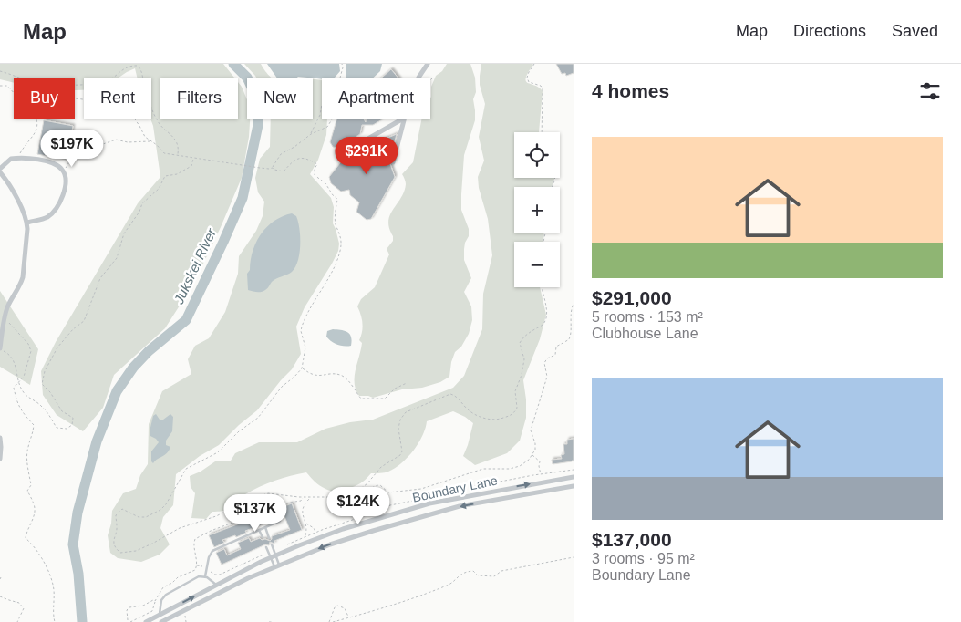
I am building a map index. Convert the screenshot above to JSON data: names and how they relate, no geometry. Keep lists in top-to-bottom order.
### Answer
{
  "streets": {
    "street": ["Boundary Lane"]
  },
  "water": ["Jukskei River"],
  "page": {
    "header": "Map",
    "nav": ["Map", "Directions", "Saved"],
    "heading": "4 homes",
    "chip": [
      "Buy",
      "Rent",
      "Filters",
      "New",
      "Apartment"
    ],
    "list": [
      {
        "name": "$291,000",
        "note": "5 rooms · 153 m² · Clubhouse Lane"
      },
      {
        "name": "$137,000",
        "note": "3 rooms · 95 m² · Boundary Lane"
      }
    ],
    "price": [
      "$197K",
      "$291K",
      "$124K",
      "$137K"
    ],
    "map_buttons": ["+", "−"]
  }
}
